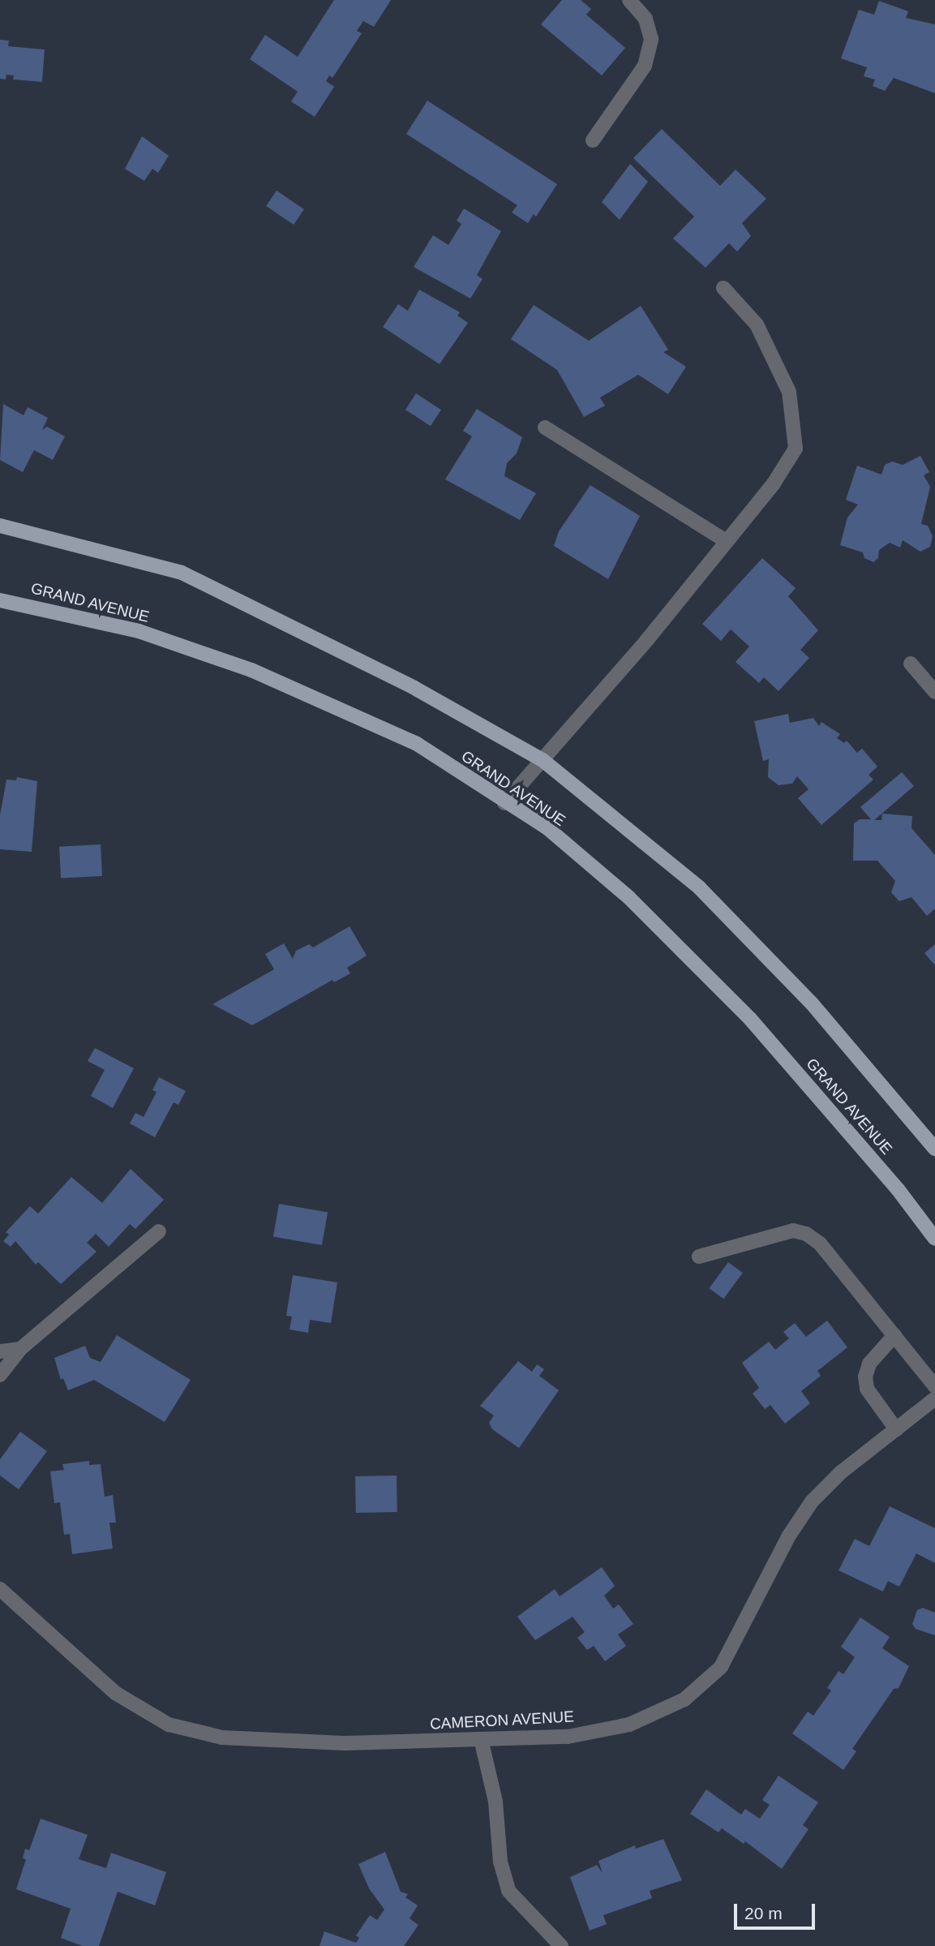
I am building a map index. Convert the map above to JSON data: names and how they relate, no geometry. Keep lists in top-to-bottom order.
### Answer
{
  "streets": {
    "main road": ["GRAND AVENUE"],
    "street": ["CAMERON AVENUE"]
  },
  "scale_bar": "20 m"
}
